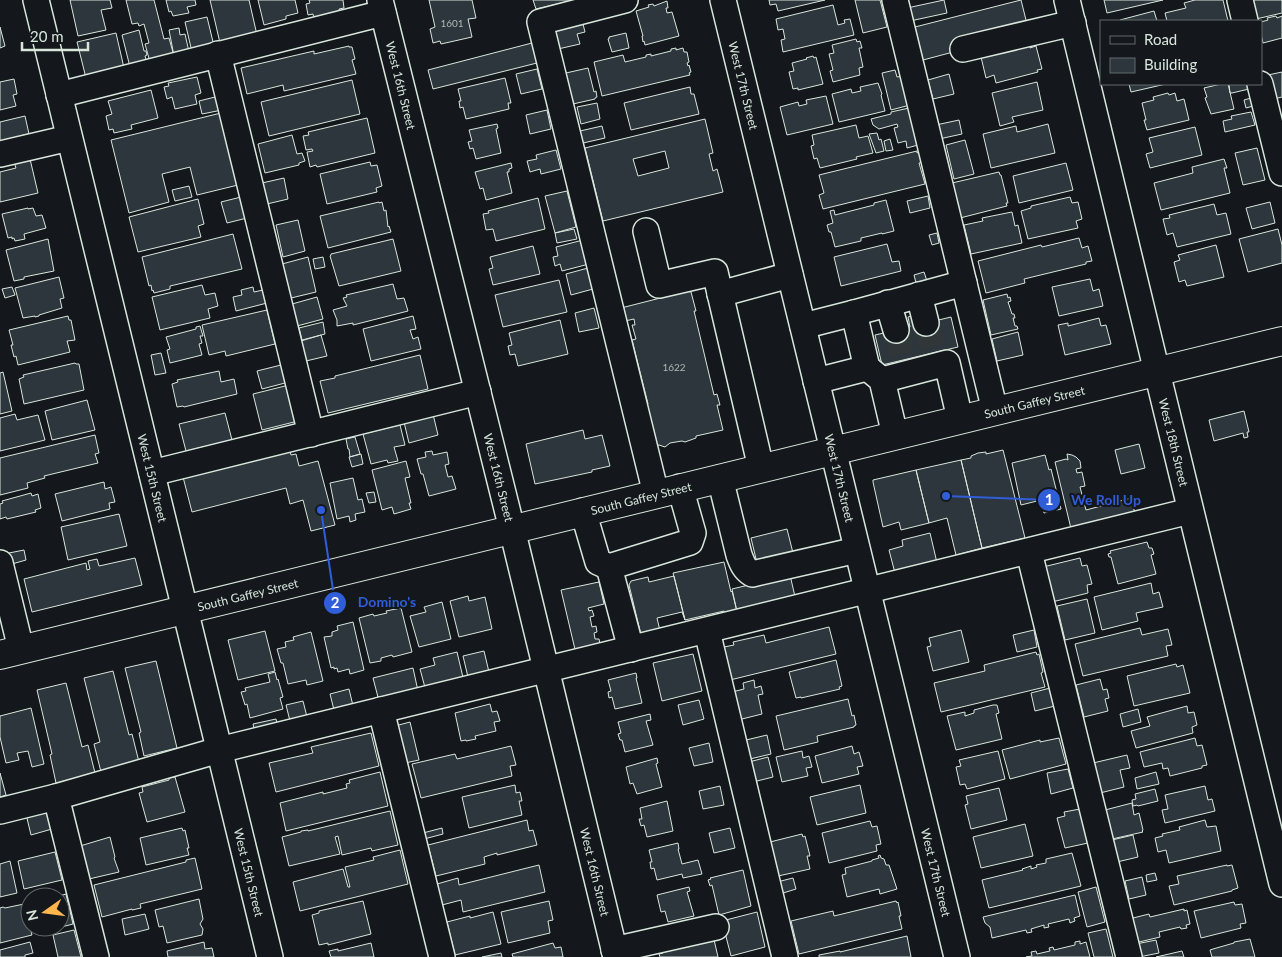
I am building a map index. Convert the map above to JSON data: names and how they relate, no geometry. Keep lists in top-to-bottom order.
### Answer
{
  "streets": {
    "main road": ["South Gaffey Street"],
    "street": [
      "West 16th Street",
      "West 17th Street",
      "West 18th Street",
      "West 15th Street"
    ]
  },
  "crossings": [
    ["West 16th Street", "South Gaffey Street"],
    ["West 17th Street", "South Gaffey Street"],
    ["South Gaffey Street", "West 18th Street"],
    ["South Gaffey Street", "West 15th Street"]
  ],
  "places": ["We Roll Up", "Domino's"],
  "house_numbers": ["1601", "1622"],
  "legend": ["Road", "Building"],
  "scale_bar": "20 m",
  "north": "left"
}
